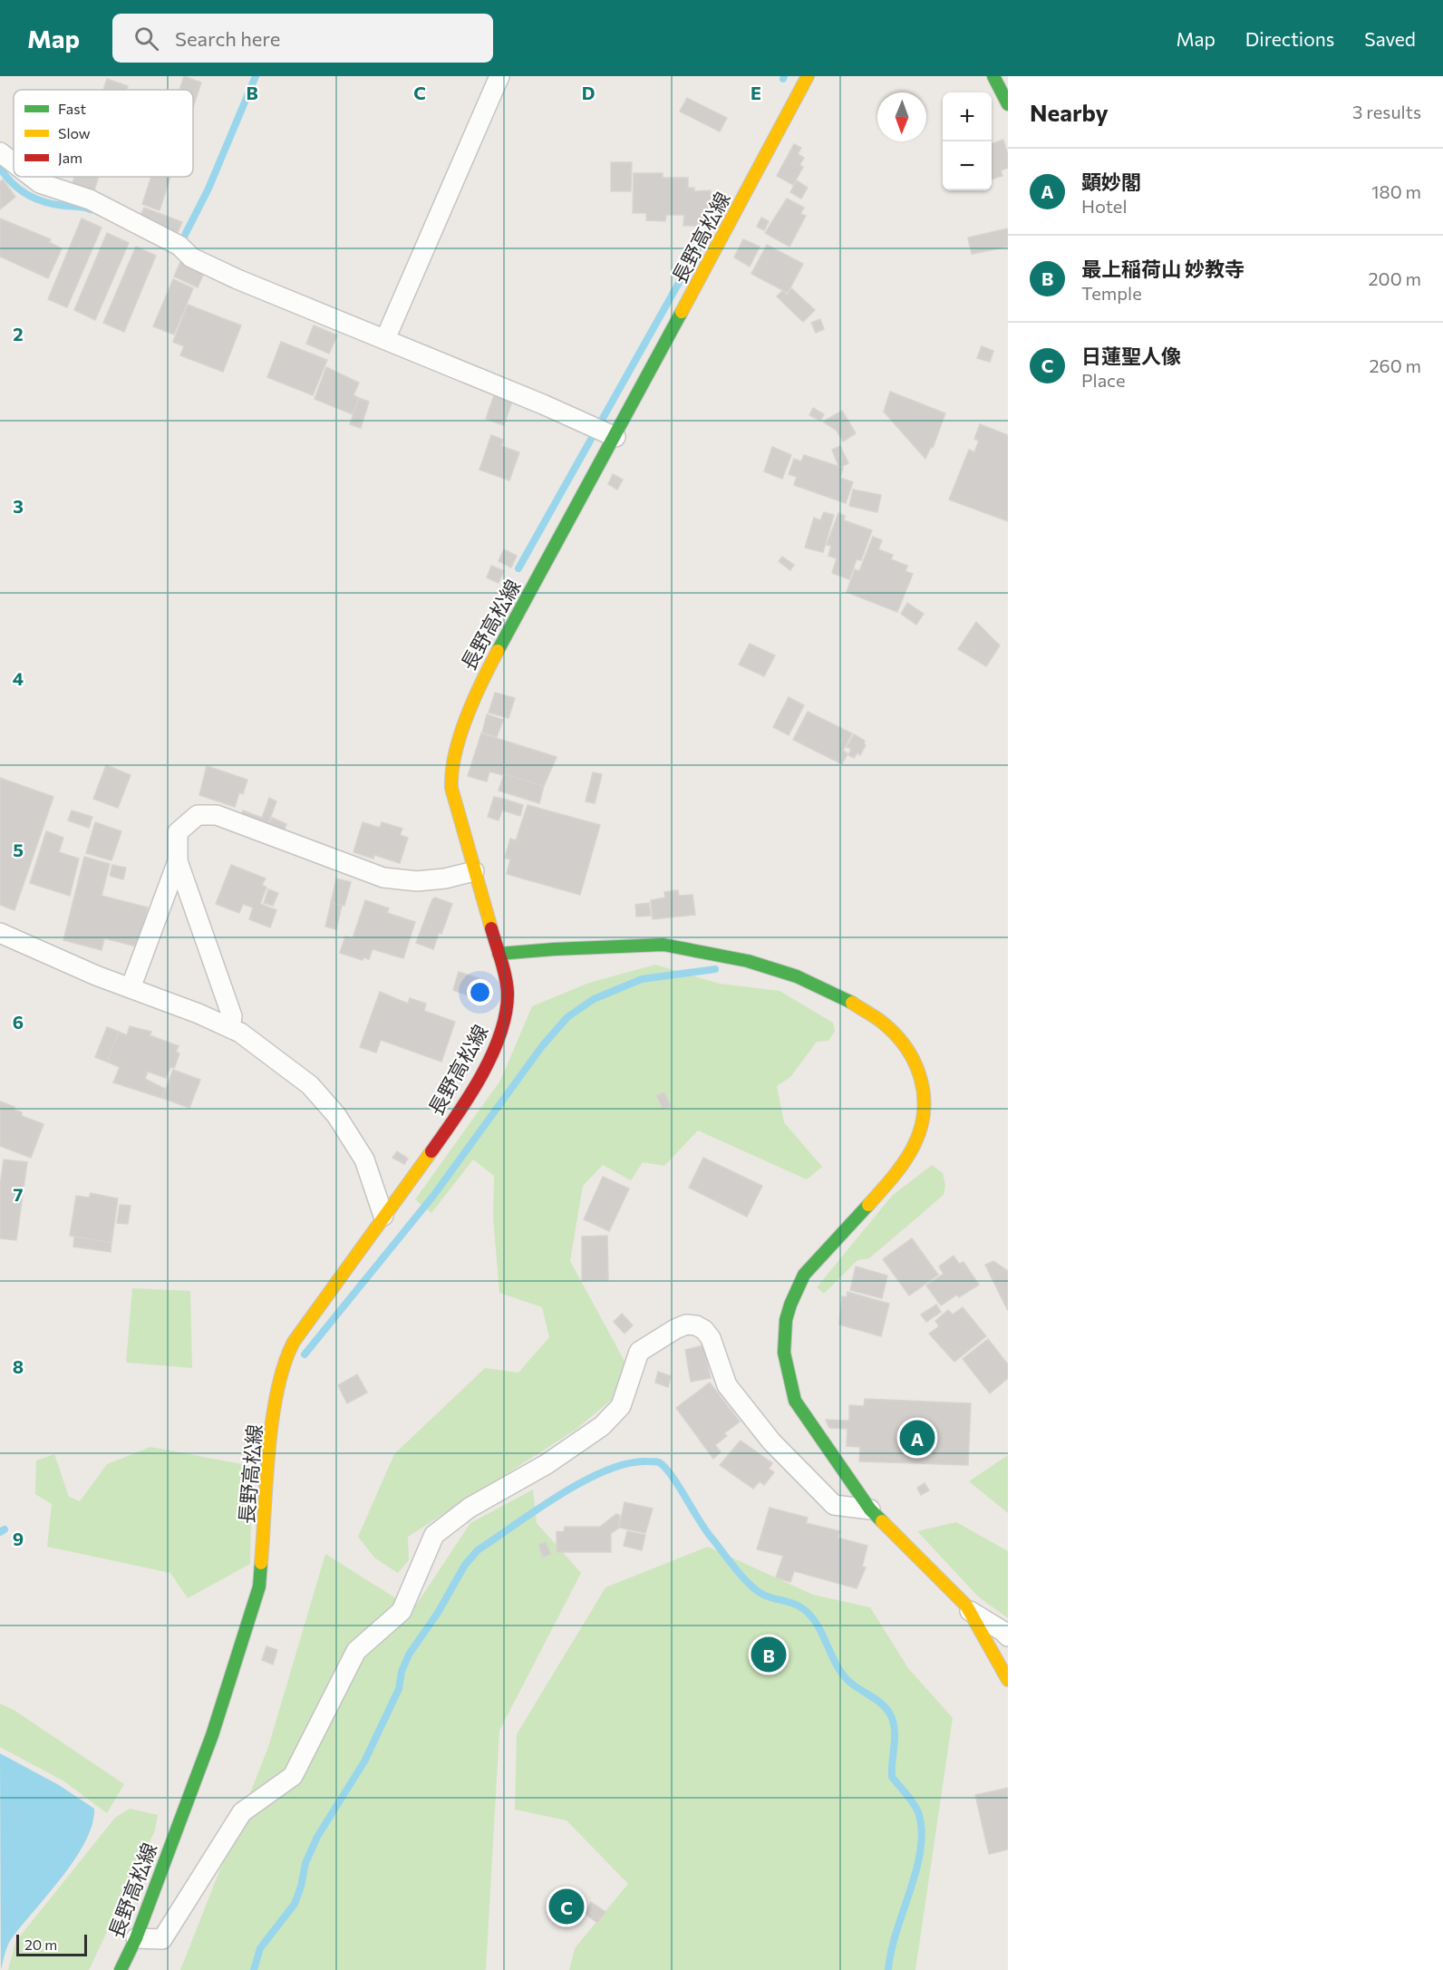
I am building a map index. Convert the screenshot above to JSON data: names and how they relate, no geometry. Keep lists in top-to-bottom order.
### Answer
{
  "streets": {
    "main road": ["長野高松線"]
  },
  "legend": ["Fast", "Slow", "Jam"],
  "scale_bar": "20 m",
  "north": "bottom",
  "page": {
    "header": "Map",
    "search": "Search here",
    "nav": ["Map", "Directions", "Saved"],
    "heading": ["Nearby", "3 results"],
    "map_buttons": ["+", "−"],
    "list": [
      {
        "mark": "A",
        "name": "顕妙閣",
        "note": "Hotel",
        "value": "180 m"
      },
      {
        "mark": "B",
        "name": "最上稲荷山 妙教寺",
        "note": "Temple",
        "value": "200 m"
      },
      {
        "mark": "C",
        "name": "日蓮聖人像",
        "note": "Place",
        "value": "260 m"
      }
    ],
    "pins": ["A", "B", "C"],
    "scale": "20 m"
  },
  "grid": {
    "columns": [
      "B",
      "C",
      "D",
      "E"
    ],
    "rows": [
      "2",
      "3",
      "4",
      "5",
      "6",
      "7",
      "8",
      "9"
    ]
  }
}
